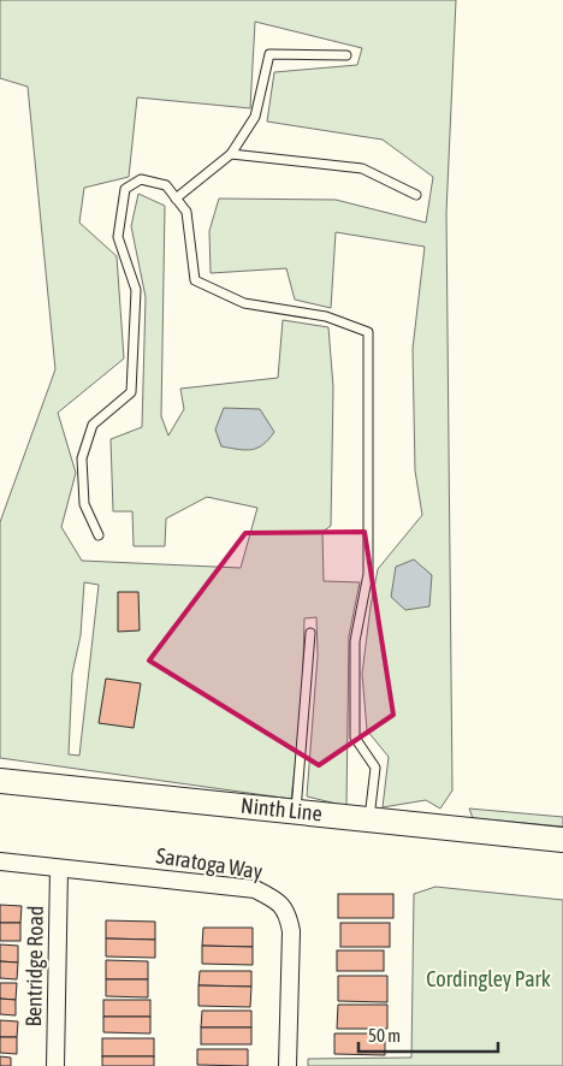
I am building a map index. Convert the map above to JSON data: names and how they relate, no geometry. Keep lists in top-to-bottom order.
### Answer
{
  "streets": {
    "main road": ["Ninth Line"],
    "street": ["Saratoga Way", "Bentridge Road"]
  },
  "crossings": [
    ["Saratoga Way", "Bentridge Road"]
  ],
  "parks": ["Cordingley Park"],
  "scale_bar": "50 m"
}
